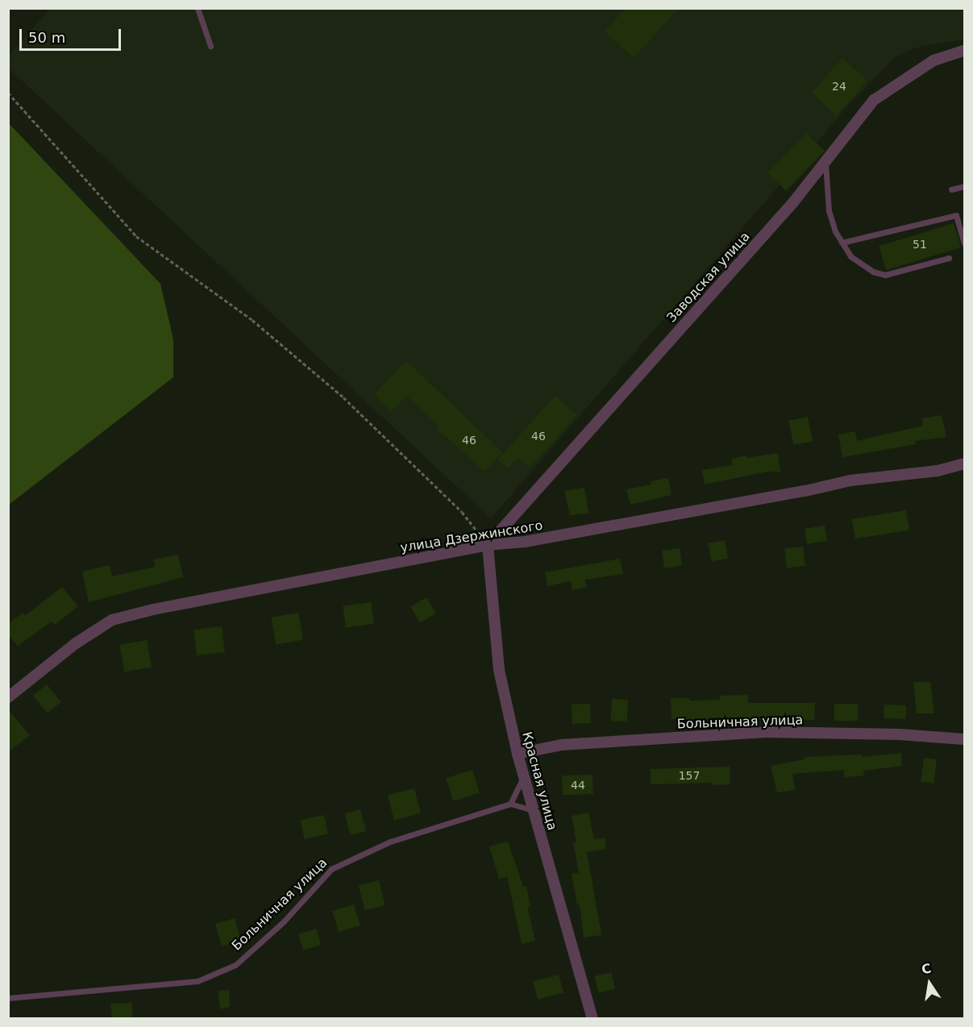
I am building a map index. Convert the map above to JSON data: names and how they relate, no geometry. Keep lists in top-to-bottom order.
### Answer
{
  "streets": {
    "street": [
      "Заводская улица",
      "улица Дзержинского",
      "Больничная улица",
      "Красная улица"
    ]
  },
  "crossings": [
    ["Заводская улица", "улица Дзержинского"],
    ["Заводская улица", "Красная улица"],
    ["улица Дзержинского", "Красная улица"],
    ["Больничная улица", "Красная улица"]
  ],
  "house_numbers": [
    "24",
    "51",
    "46",
    "46",
    "157",
    "44"
  ],
  "scale_bar": "50 m",
  "north": "top"
}
